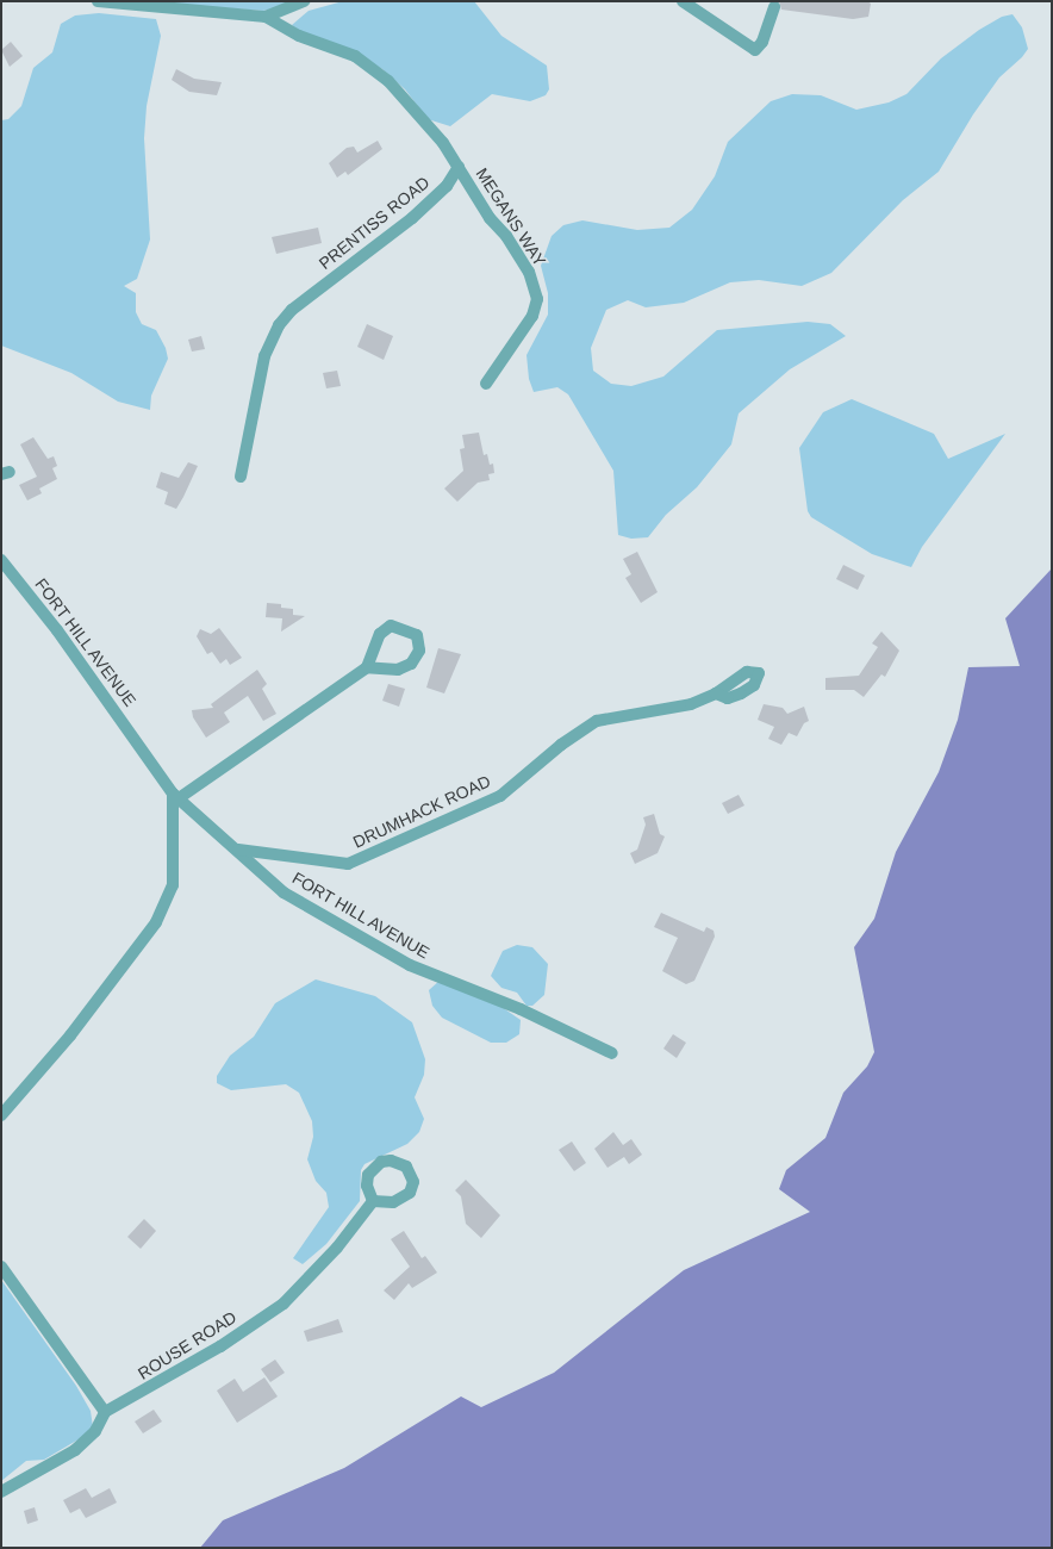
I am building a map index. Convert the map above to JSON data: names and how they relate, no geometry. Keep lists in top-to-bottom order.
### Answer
{
  "streets": {
    "street": [
      "MEGANS WAY",
      "PRENTISS ROAD",
      "FORT HILL AVENUE",
      "DRUMHACK ROAD",
      "ROUSE ROAD"
    ]
  },
  "crossings": [
    ["MEGANS WAY", "PRENTISS ROAD"],
    ["FORT HILL AVENUE", "DRUMHACK ROAD"]
  ]
}
